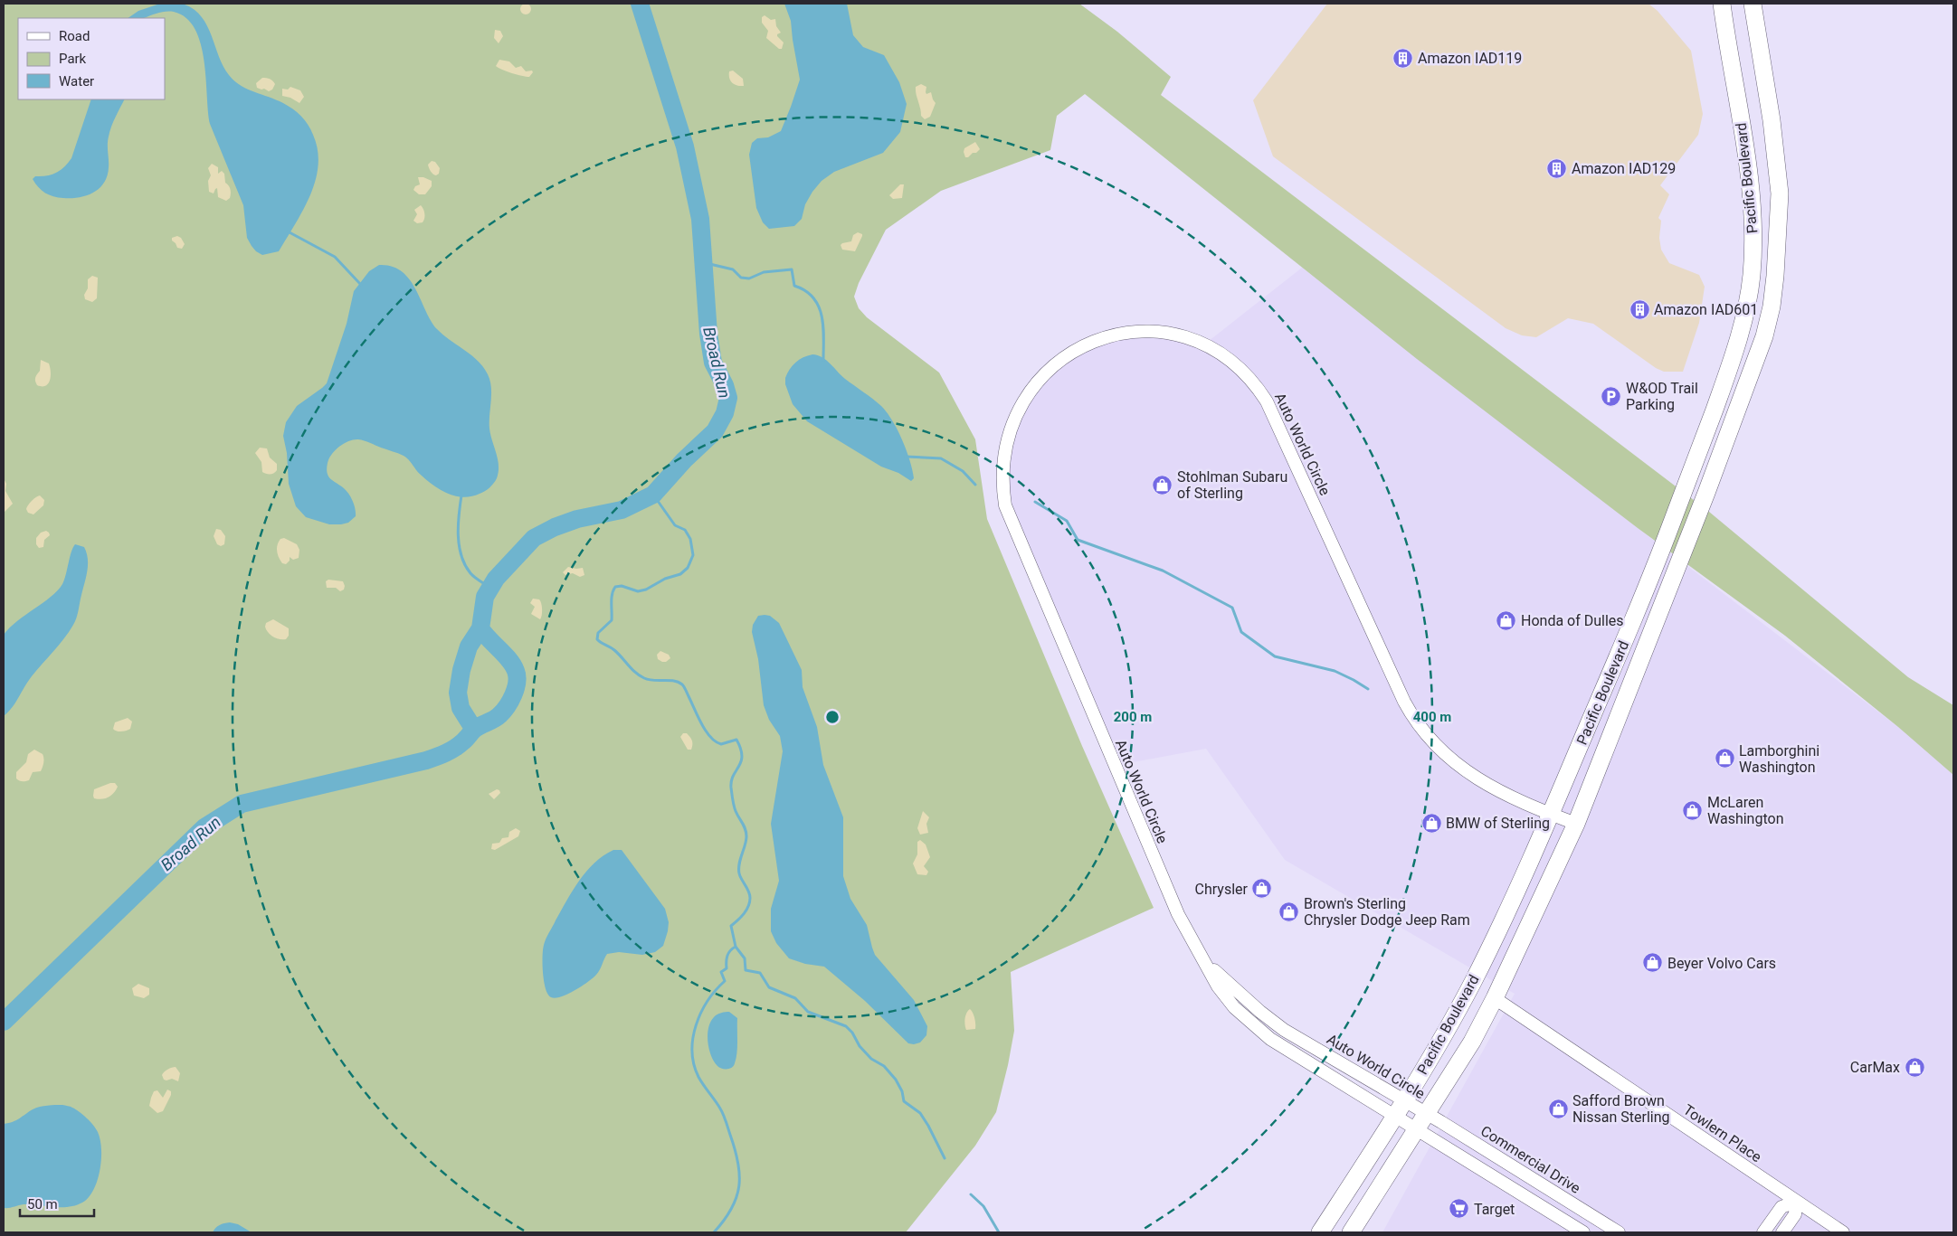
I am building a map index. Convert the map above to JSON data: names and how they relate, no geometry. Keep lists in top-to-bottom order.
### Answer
{
  "streets": {
    "main road": ["Pacific Boulevard"],
    "street": ["Auto World Circle", "Towlern Place", "Commercial Drive"]
  },
  "crossings": [
    ["Pacific Boulevard", "Auto World Circle"],
    ["Pacific Boulevard", "Towlern Place"],
    ["Pacific Boulevard", "Commercial Drive"],
    ["Auto World Circle", "Commercial Drive"]
  ],
  "water": ["Broad Run"],
  "places": {
    "building": ["Amazon IAD119", "Amazon IAD129", "Amazon IAD601"],
    "parking": ["W&OD Trail Parking"],
    "shop": [
      "Stohlman Subaru of Sterling",
      "Honda of Dulles",
      "Lamborghini Washington",
      "McLaren Washington",
      "BMW of Sterling",
      "Chrysler",
      "Brown's Sterling Chrysler Dodge Jeep Ram",
      "Beyer Volvo Cars",
      "CarMax",
      "Safford Brown Nissan Sterling"
    ],
    "supermarket": ["Target"]
  },
  "legend": ["Road", "Park", "Water"],
  "scale_bar": "50 m",
  "rings": ["200 m", "400 m"]
}
